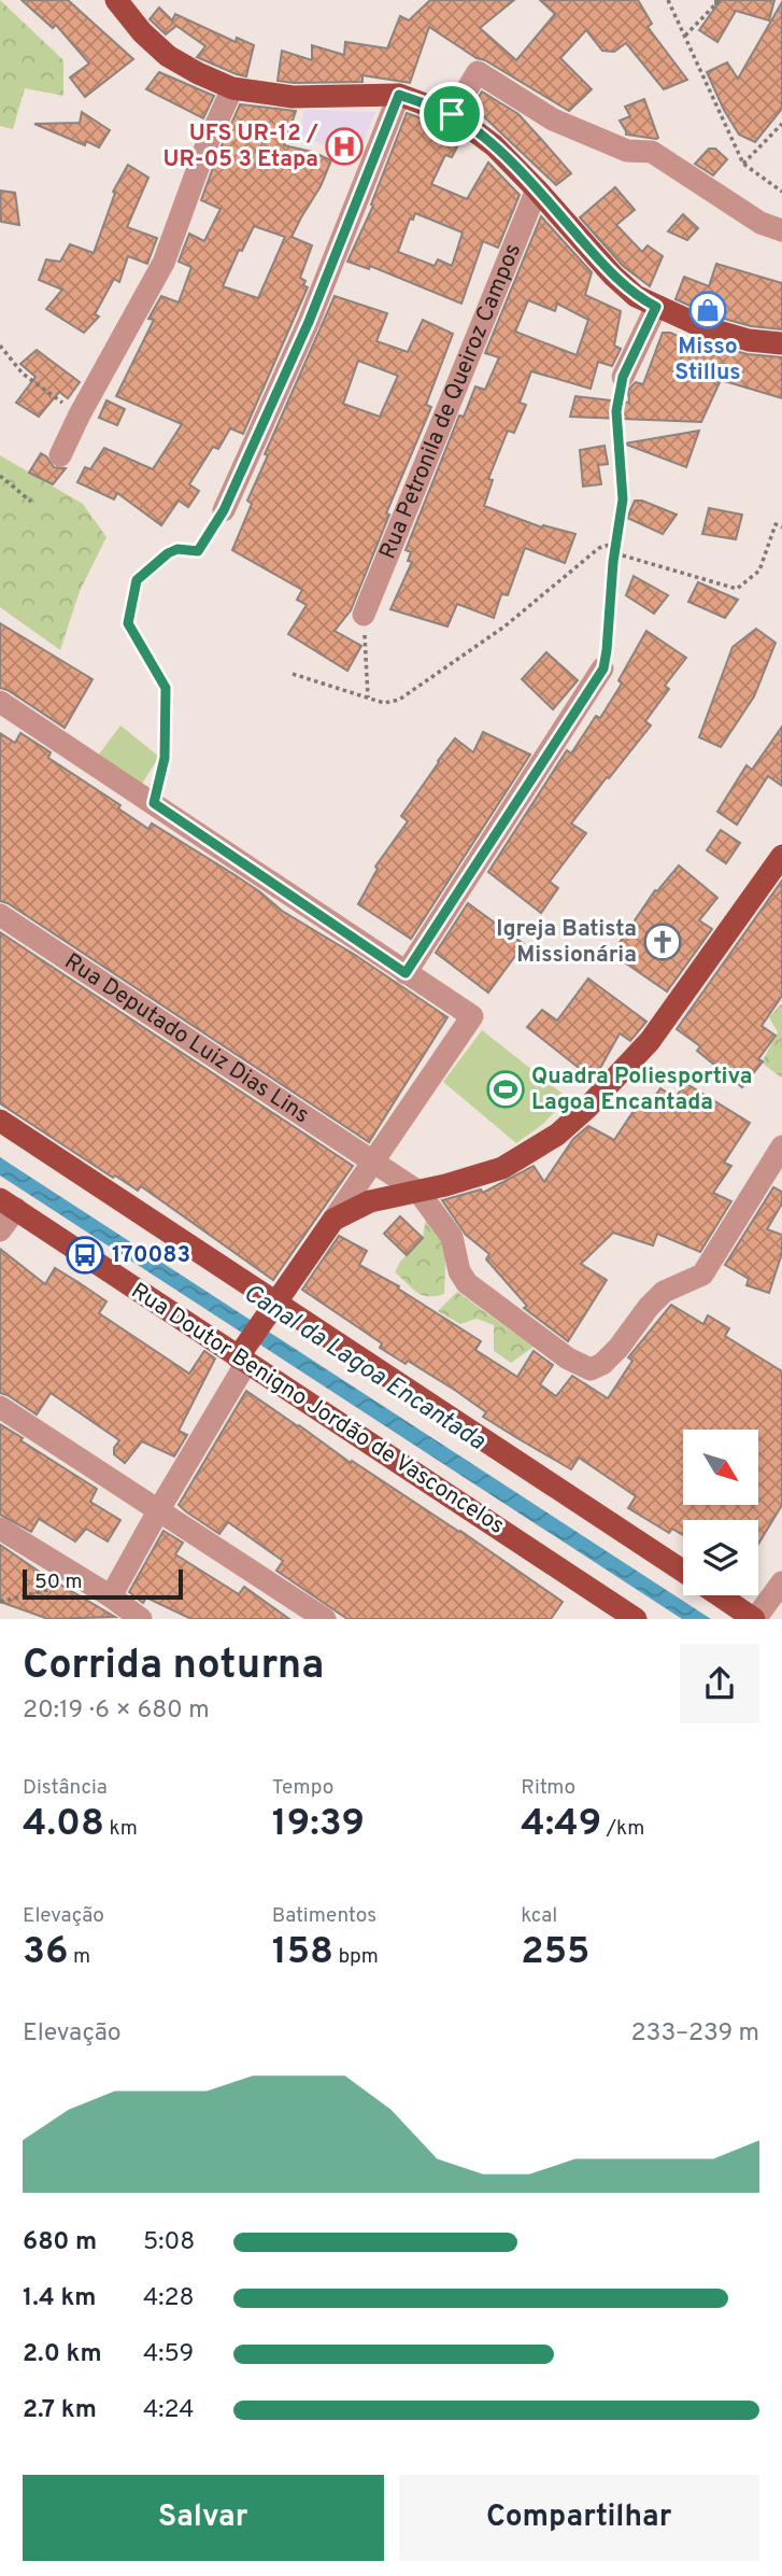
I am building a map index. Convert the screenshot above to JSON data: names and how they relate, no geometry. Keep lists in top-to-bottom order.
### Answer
{
  "streets": {
    "main road": ["Rua Doutor Benigno Jordão de Vasconcelos"],
    "street": ["Rua Petronila de Queiroz Campos", "Rua Deputado Luiz Dias Lins"]
  },
  "water": ["Canal da Lagoa Encantada"],
  "places": {
    "hospital": ["UFS UR-12 / UR-05 3 Etapa"],
    "shop": ["Misso Stillus"],
    "church": ["Igreja Batista Missionária"],
    "sports": ["Quadra Poliesportiva Lagoa Encantada"],
    "bus stop": ["170083"]
  },
  "scale_bar": "50 m",
  "north": "bottom right",
  "page": {
    "scale": "50 m",
    "heading": ["Corrida noturna", "20:19 · 6 × 680 m"],
    "stats": [
      ["Distância", "4.08 km"],
      ["Tempo", "19:39"],
      ["Ritmo", "4:49 /km"],
      ["Elevação", "36 m"],
      ["Batimentos", "158 bpm"],
      ["kcal", "255"]
    ],
    "chart": ["Elevação", "233–239 m"],
    "list": [
      {
        "name": "680 m",
        "note": "5:08"
      },
      {
        "name": "1.4 km",
        "note": "4:28"
      },
      {
        "name": "2.0 km",
        "note": "4:59"
      },
      {
        "name": "2.7 km",
        "note": "4:24"
      }
    ],
    "buttons": ["Salvar", "Compartilhar"]
  }
}
